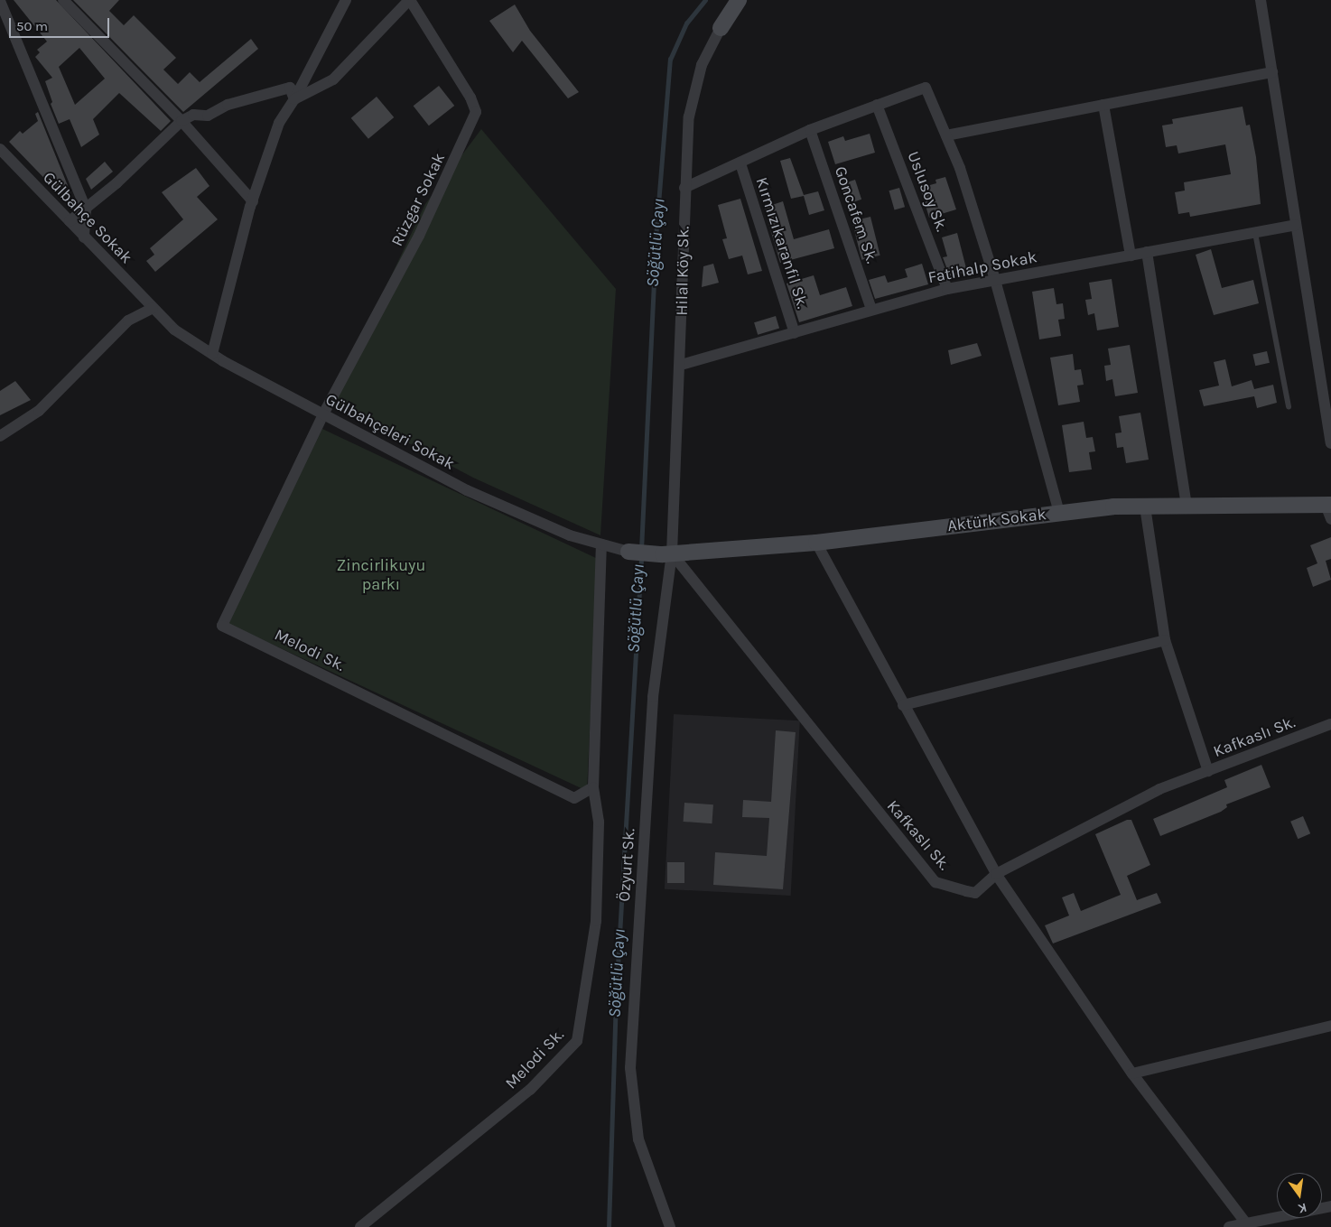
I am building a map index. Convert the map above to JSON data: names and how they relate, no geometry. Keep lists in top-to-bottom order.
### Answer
{
  "streets": {
    "street": [
      "Uslusoy Sk.",
      "Rüzgar Sokak",
      "Goncafem Sk.",
      "Gülbahçe Sokak",
      "Kırmızıkaranfil Sk.",
      "Fatihalp Sokak",
      "Hilal Köy Sk.",
      "Gülbahçeleri Sokak",
      "Aktürk Sokak",
      "Melodi Sk.",
      "Kafkaslı Sk.",
      "Özyurt Sk."
    ]
  },
  "crossings": [
    ["Uslusoy Sk.", "Fatihalp Sokak"],
    ["Rüzgar Sokak", "Gülbahçeleri Sokak"],
    ["Rüzgar Sokak", "Melodi Sk."],
    ["Goncafem Sk.", "Fatihalp Sokak"],
    ["Gülbahçe Sokak", "Gülbahçeleri Sokak"],
    ["Kırmızıkaranfil Sk.", "Fatihalp Sokak"],
    ["Fatihalp Sokak", "Hilal Köy Sk."],
    ["Hilal Köy Sk.", "Aktürk Sokak"],
    ["Hilal Köy Sk.", "Kafkaslı Sk."],
    ["Hilal Köy Sk.", "Özyurt Sk."],
    ["Gülbahçeleri Sokak", "Aktürk Sokak"],
    ["Gülbahçeleri Sokak", "Melodi Sk."],
    ["Aktürk Sokak", "Kafkaslı Sk."],
    ["Aktürk Sokak", "Özyurt Sk."],
    ["Kafkaslı Sk.", "Özyurt Sk."]
  ],
  "water": ["Söğütlü Çayı"],
  "parks": ["Zincirlikuyu parkı"],
  "scale_bar": "50 m",
  "north": "bottom"
}
